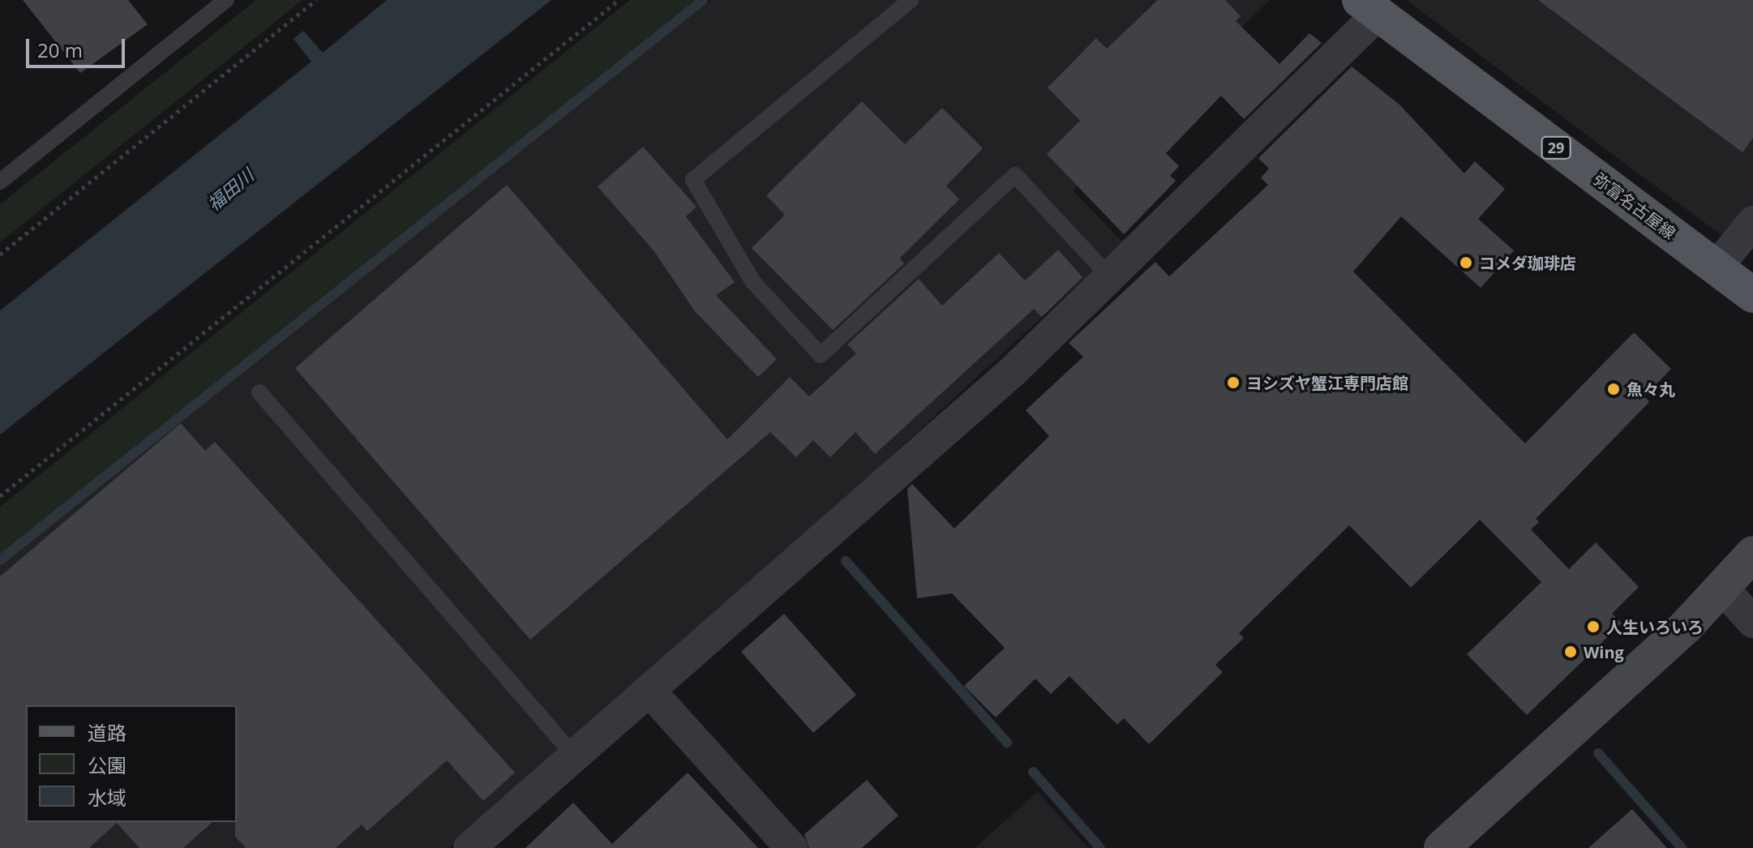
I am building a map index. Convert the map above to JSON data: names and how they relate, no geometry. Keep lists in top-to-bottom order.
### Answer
{
  "streets": {
    "main road": ["29", "弥富名古屋線"]
  },
  "water": ["福田川"],
  "places": [
    "コメダ珈琲店",
    "ヨシズヤ蟹江専門店館",
    "魚々丸",
    "人生いろいろ",
    "Wing"
  ],
  "legend": ["道路", "公園", "水域"],
  "scale_bar": "20 m"
}
